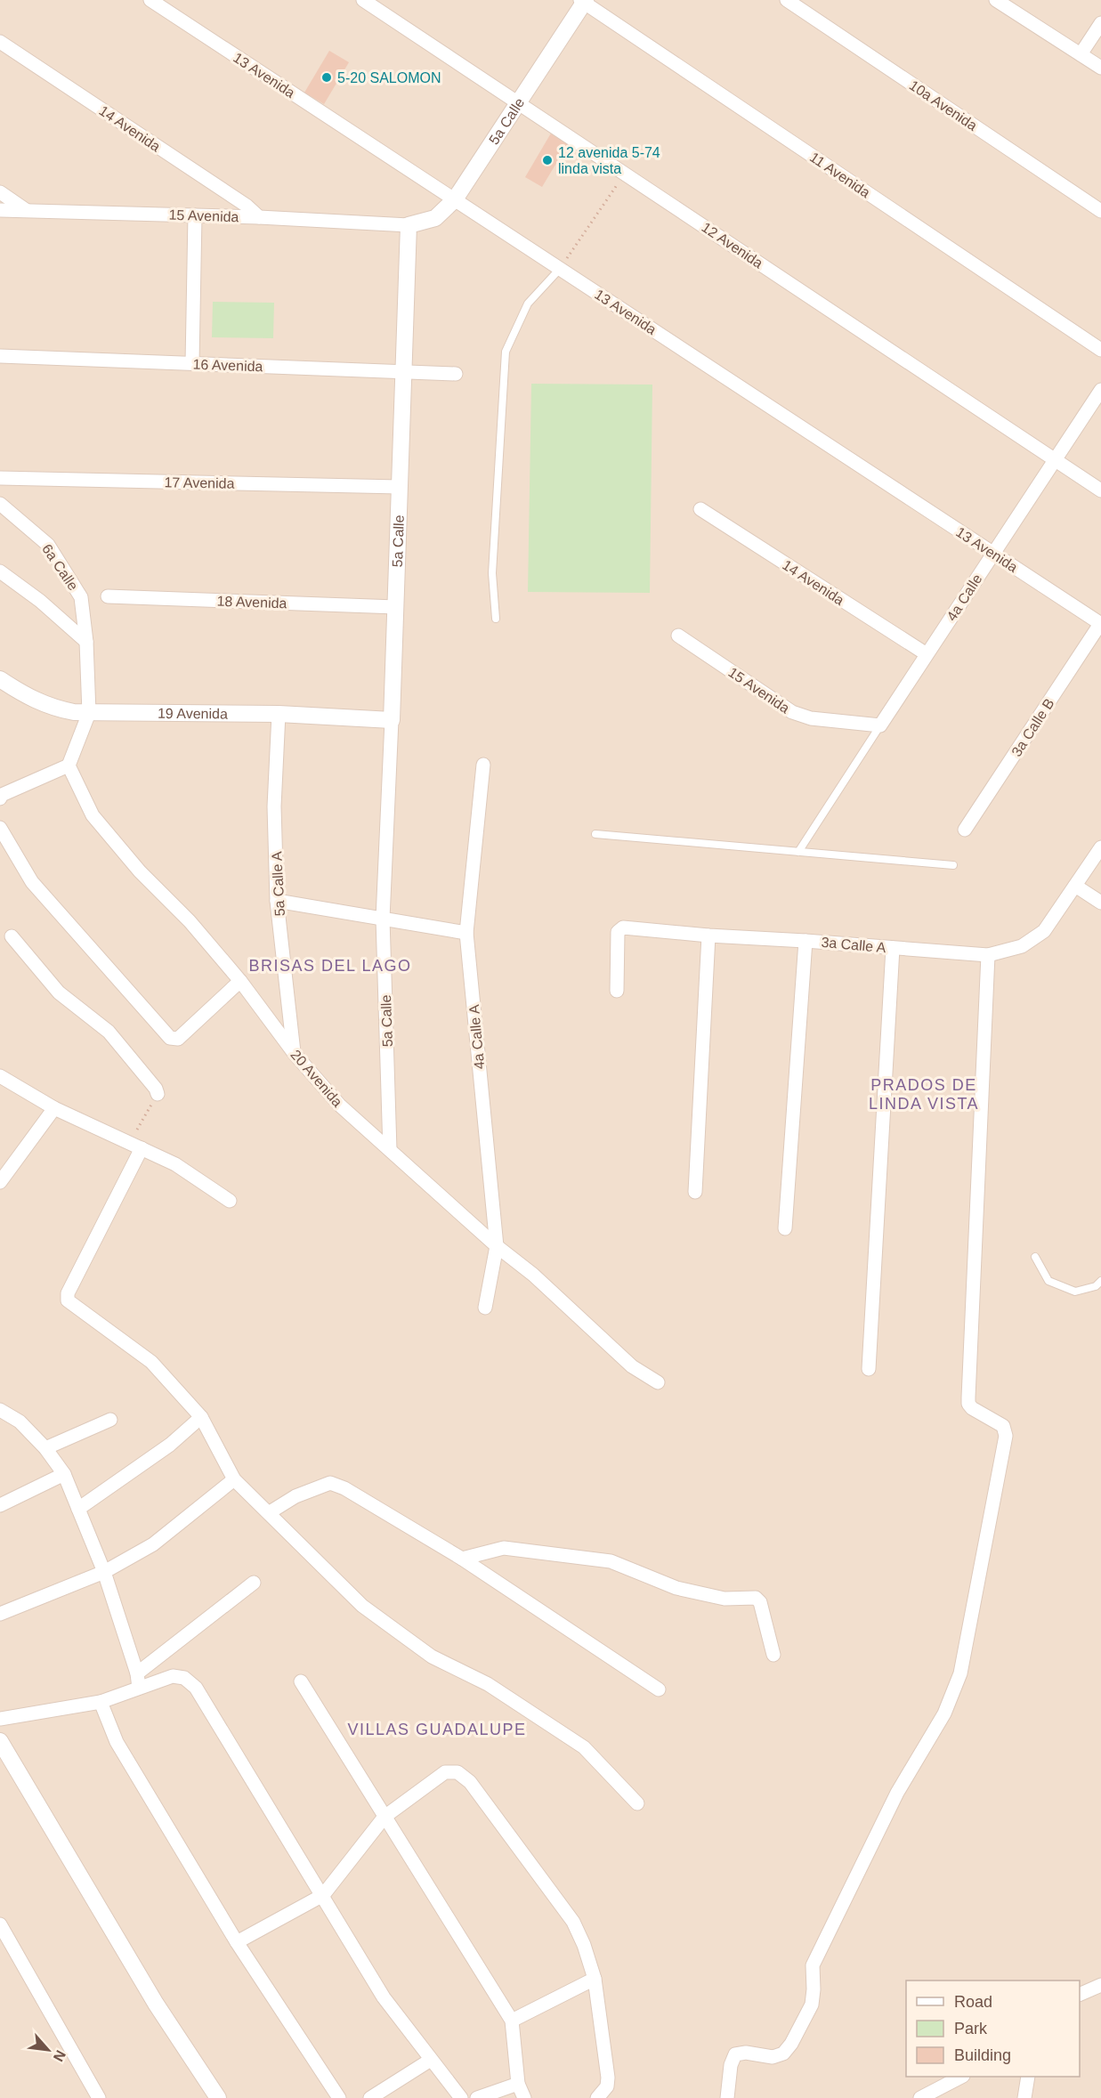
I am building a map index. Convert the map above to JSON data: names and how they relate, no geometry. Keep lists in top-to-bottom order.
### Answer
{
  "streets": {
    "street": [
      "13 Avenida",
      "10a Avenida",
      "5a Calle",
      "14 Avenida",
      "11 Avenida",
      "15 Avenida",
      "12 Avenida",
      "16 Avenida",
      "17 Avenida",
      "6a Calle",
      "4a Calle",
      "18 Avenida",
      "19 Avenida",
      "3a Calle B",
      "5a Calle A",
      "3a Calle A",
      "4a Calle A",
      "20 Avenida"
    ]
  },
  "crossings": [
    ["13 Avenida", "5a Calle"],
    ["13 Avenida", "4a Calle"],
    ["13 Avenida", "3a Calle B"],
    ["5a Calle", "11 Avenida"],
    ["5a Calle", "15 Avenida"],
    ["5a Calle", "12 Avenida"],
    ["5a Calle", "16 Avenida"],
    ["5a Calle", "17 Avenida"],
    ["5a Calle", "18 Avenida"],
    ["5a Calle", "19 Avenida"],
    ["5a Calle", "20 Avenida"],
    ["14 Avenida", "15 Avenida"],
    ["14 Avenida", "4a Calle"],
    ["15 Avenida", "4a Calle"],
    ["12 Avenida", "4a Calle"],
    ["6a Calle", "19 Avenida"],
    ["19 Avenida", "5a Calle A"],
    ["5a Calle A", "20 Avenida"],
    ["4a Calle A", "20 Avenida"]
  ],
  "districts": ["BRISAS DEL LAGO", "PRADOS DE LINDA VISTA", "VILLAS GUADALUPE"],
  "places": ["5-20 SALOMON", "12 avenida 5-74 linda vista"],
  "legend": ["Road", "Park", "Building"],
  "north": "bottom right"
}
